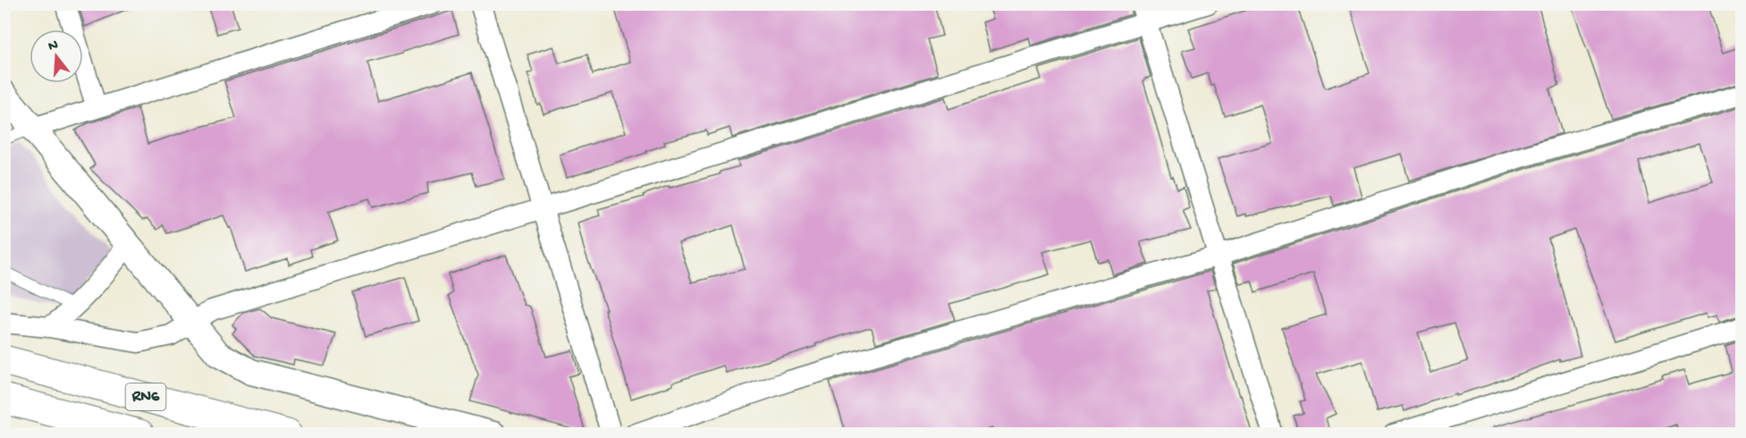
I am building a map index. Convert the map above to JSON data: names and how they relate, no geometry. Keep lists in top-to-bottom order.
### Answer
{
  "streets": {
    "highway": ["RN6"]
  },
  "north": "top"
}
